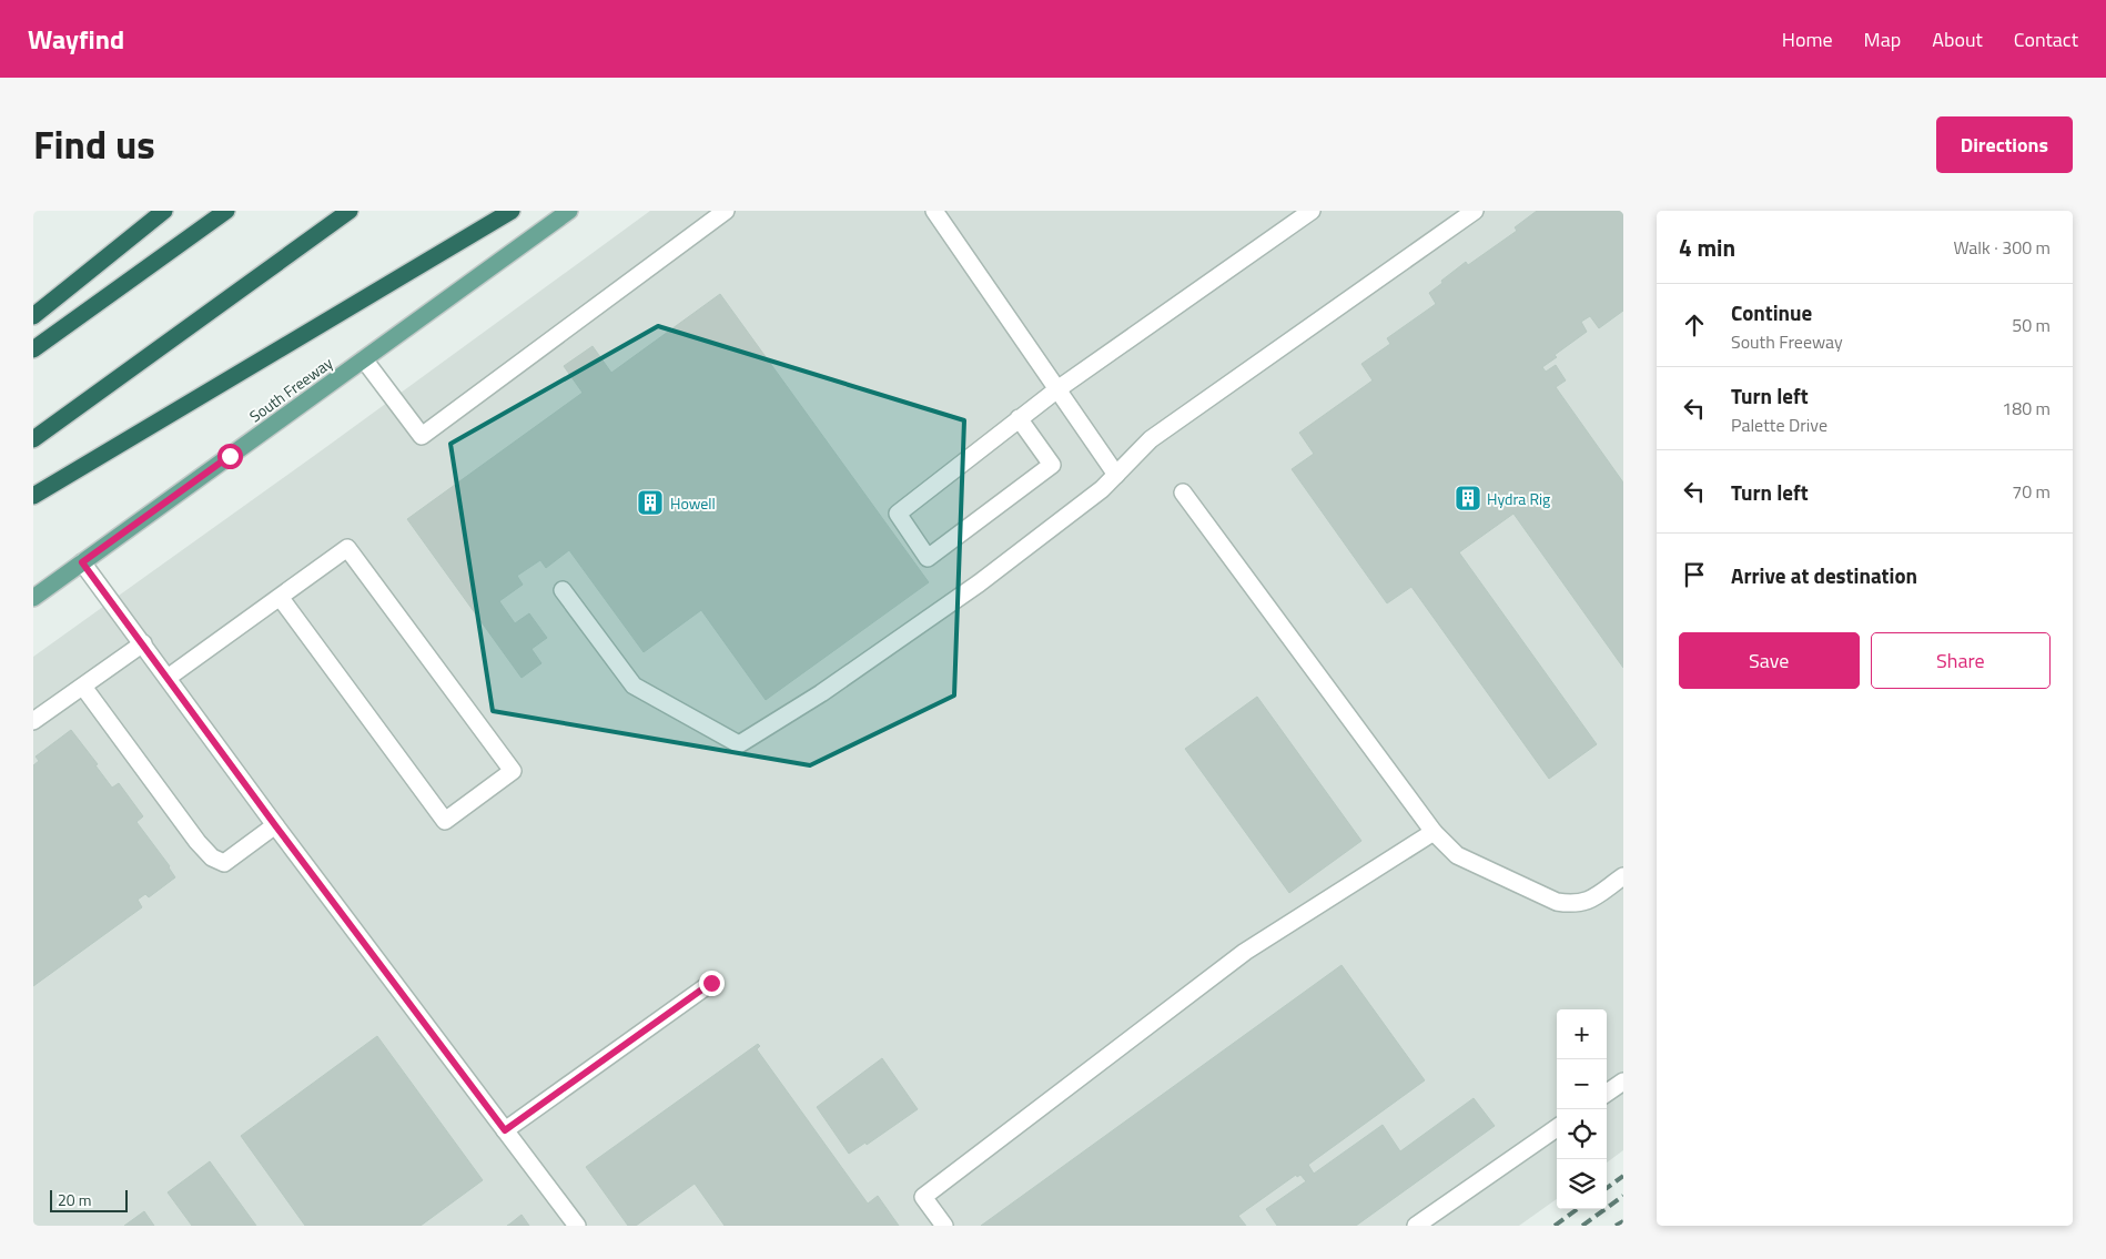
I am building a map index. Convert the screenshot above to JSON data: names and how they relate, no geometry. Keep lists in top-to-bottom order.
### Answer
{
  "streets": {
    "main road": ["South Freeway"]
  },
  "places": {
    "building": ["Hydra Rig", "Howell"]
  },
  "scale_bar": "20 m",
  "page": {
    "header": "Wayfind",
    "nav": [
      "Home",
      "Map",
      "About",
      "Contact"
    ],
    "title": "Find us",
    "buttons": [
      "Directions",
      ["Save", "Share"]
    ],
    "heading": ["4 min", "Walk · 300 m"],
    "list": [
      ["Continue", "South Freeway", "50 m"],
      ["Turn left", "Palette Drive", "180 m"],
      ["Turn left", "70 m"],
      "Arrive at destination"
    ],
    "map_buttons": ["+", "−"],
    "scale": "20 m"
  }
}
